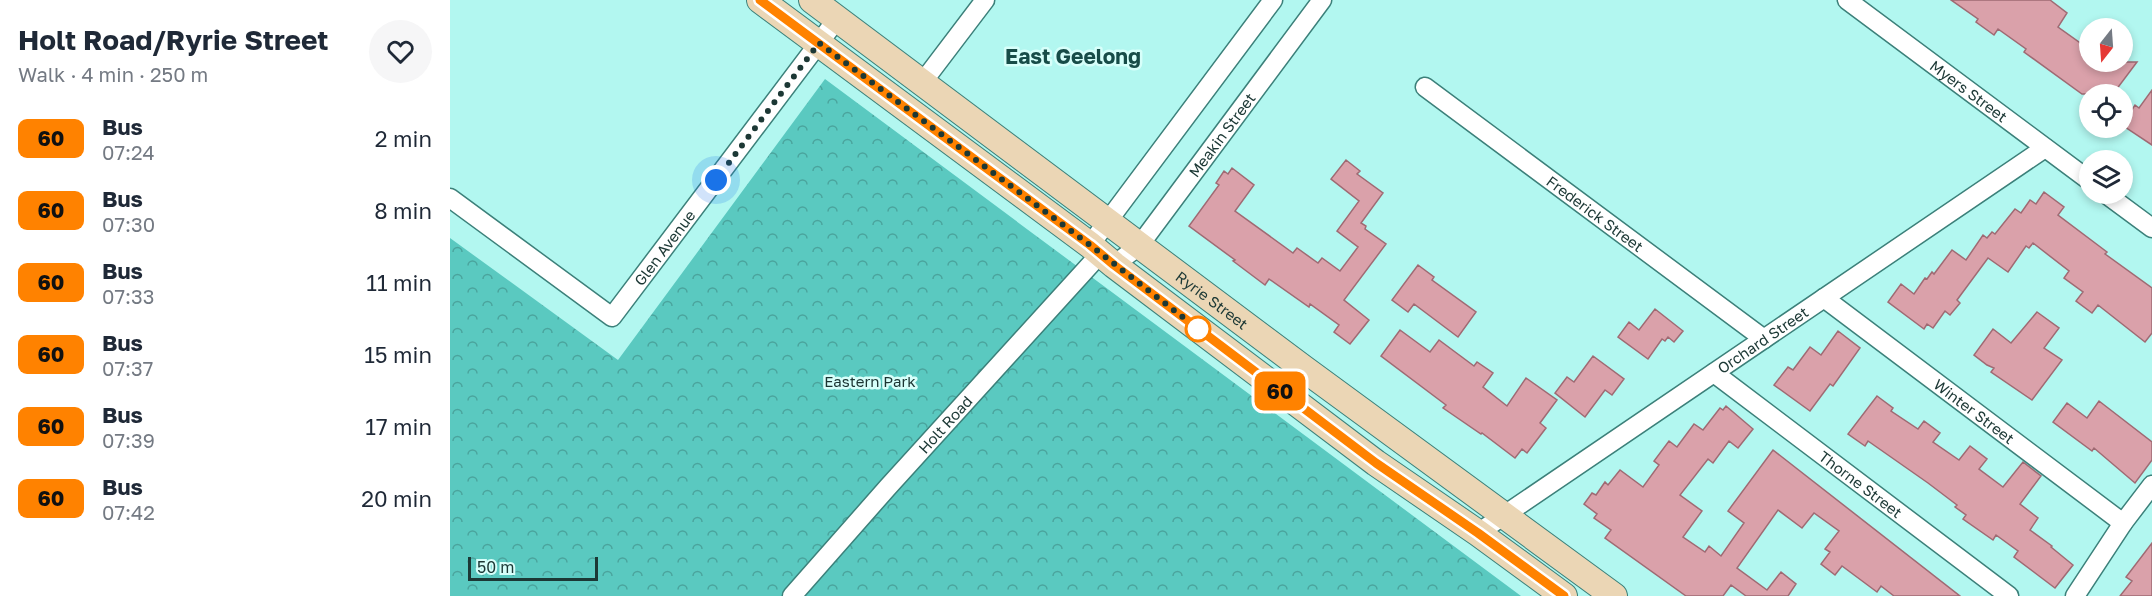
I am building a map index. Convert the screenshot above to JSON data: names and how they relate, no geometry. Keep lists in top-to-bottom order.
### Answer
{
  "streets": {
    "main road": ["Ryrie Street"],
    "street": [
      "Myers Street",
      "Meakin Street",
      "Frederick Street",
      "Glen Avenue",
      "Orchard Street",
      "Winter Street",
      "Holt Road",
      "Thorne Street"
    ]
  },
  "crossings": [
    ["Myers Street", "Orchard Street"],
    ["Meakin Street", "Ryrie Street"],
    ["Meakin Street", "Holt Road"],
    ["Frederick Street", "Orchard Street"],
    ["Glen Avenue", "Ryrie Street"],
    ["Ryrie Street", "Orchard Street"],
    ["Ryrie Street", "Holt Road"],
    ["Orchard Street", "Winter Street"],
    ["Orchard Street", "Thorne Street"]
  ],
  "districts": ["East Geelong"],
  "parks": ["Eastern Park"],
  "lines": ["bus line 60"],
  "scale_bar": "50 m",
  "north": "bottom",
  "page": {
    "heading": ["Holt Road/Ryrie Street", "Walk · 4 min · 250 m"],
    "on_map": "60",
    "list": [
      {
        "mark": "60",
        "name": "Bus",
        "note": "07:24",
        "value": "2 min"
      },
      {
        "mark": "60",
        "name": "Bus",
        "note": "07:30",
        "value": "8 min"
      },
      {
        "mark": "60",
        "name": "Bus",
        "note": "07:33",
        "value": "11 min"
      },
      {
        "mark": "60",
        "name": "Bus",
        "note": "07:37",
        "value": "15 min"
      },
      {
        "mark": "60",
        "name": "Bus",
        "note": "07:39",
        "value": "17 min"
      },
      {
        "mark": "60",
        "name": "Bus",
        "note": "07:42",
        "value": "20 min"
      }
    ],
    "scale": "50 m"
  }
}
